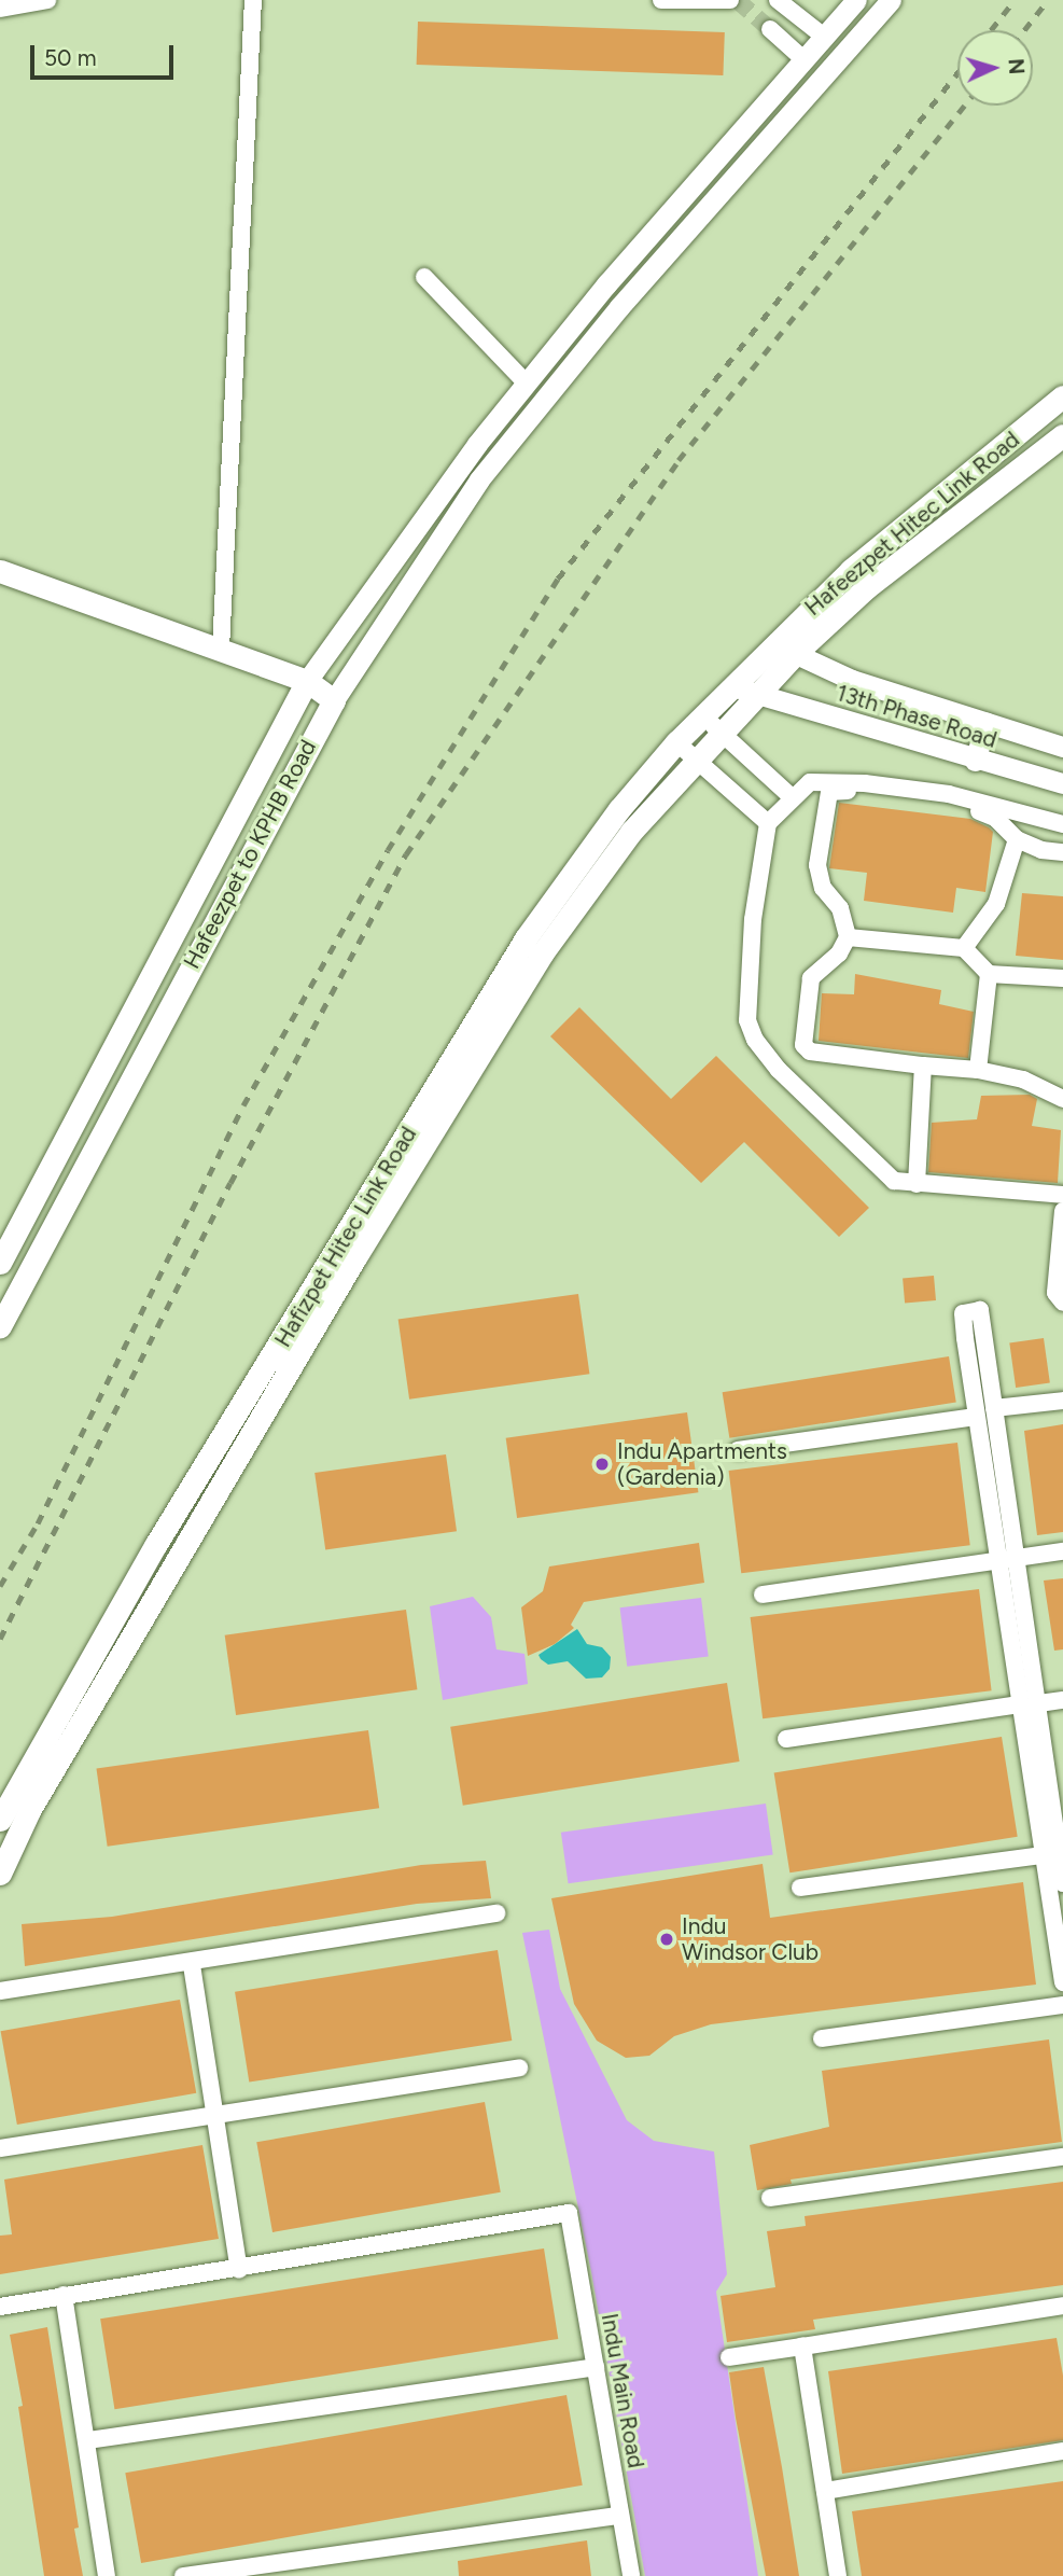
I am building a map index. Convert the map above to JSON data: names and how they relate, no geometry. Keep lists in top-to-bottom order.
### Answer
{
  "streets": {
    "main road": ["Hafeezpet Hitec Link Road", "Hafeezpet to KPHB Road", "Hafizpet Hitec Link Road"],
    "street": ["13th Phase Road", "Indu Main Road"]
  },
  "crossings": [
    ["Hafeezpet Hitec Link Road", "13th Phase Road"],
    ["Hafeezpet Hitec Link Road", "Hafizpet Hitec Link Road"],
    ["13th Phase Road", "Hafizpet Hitec Link Road"]
  ],
  "places": ["Indu Apartments (Gardenia)", "Indu Windsor Club"],
  "scale_bar": "50 m",
  "north": "right"
}
